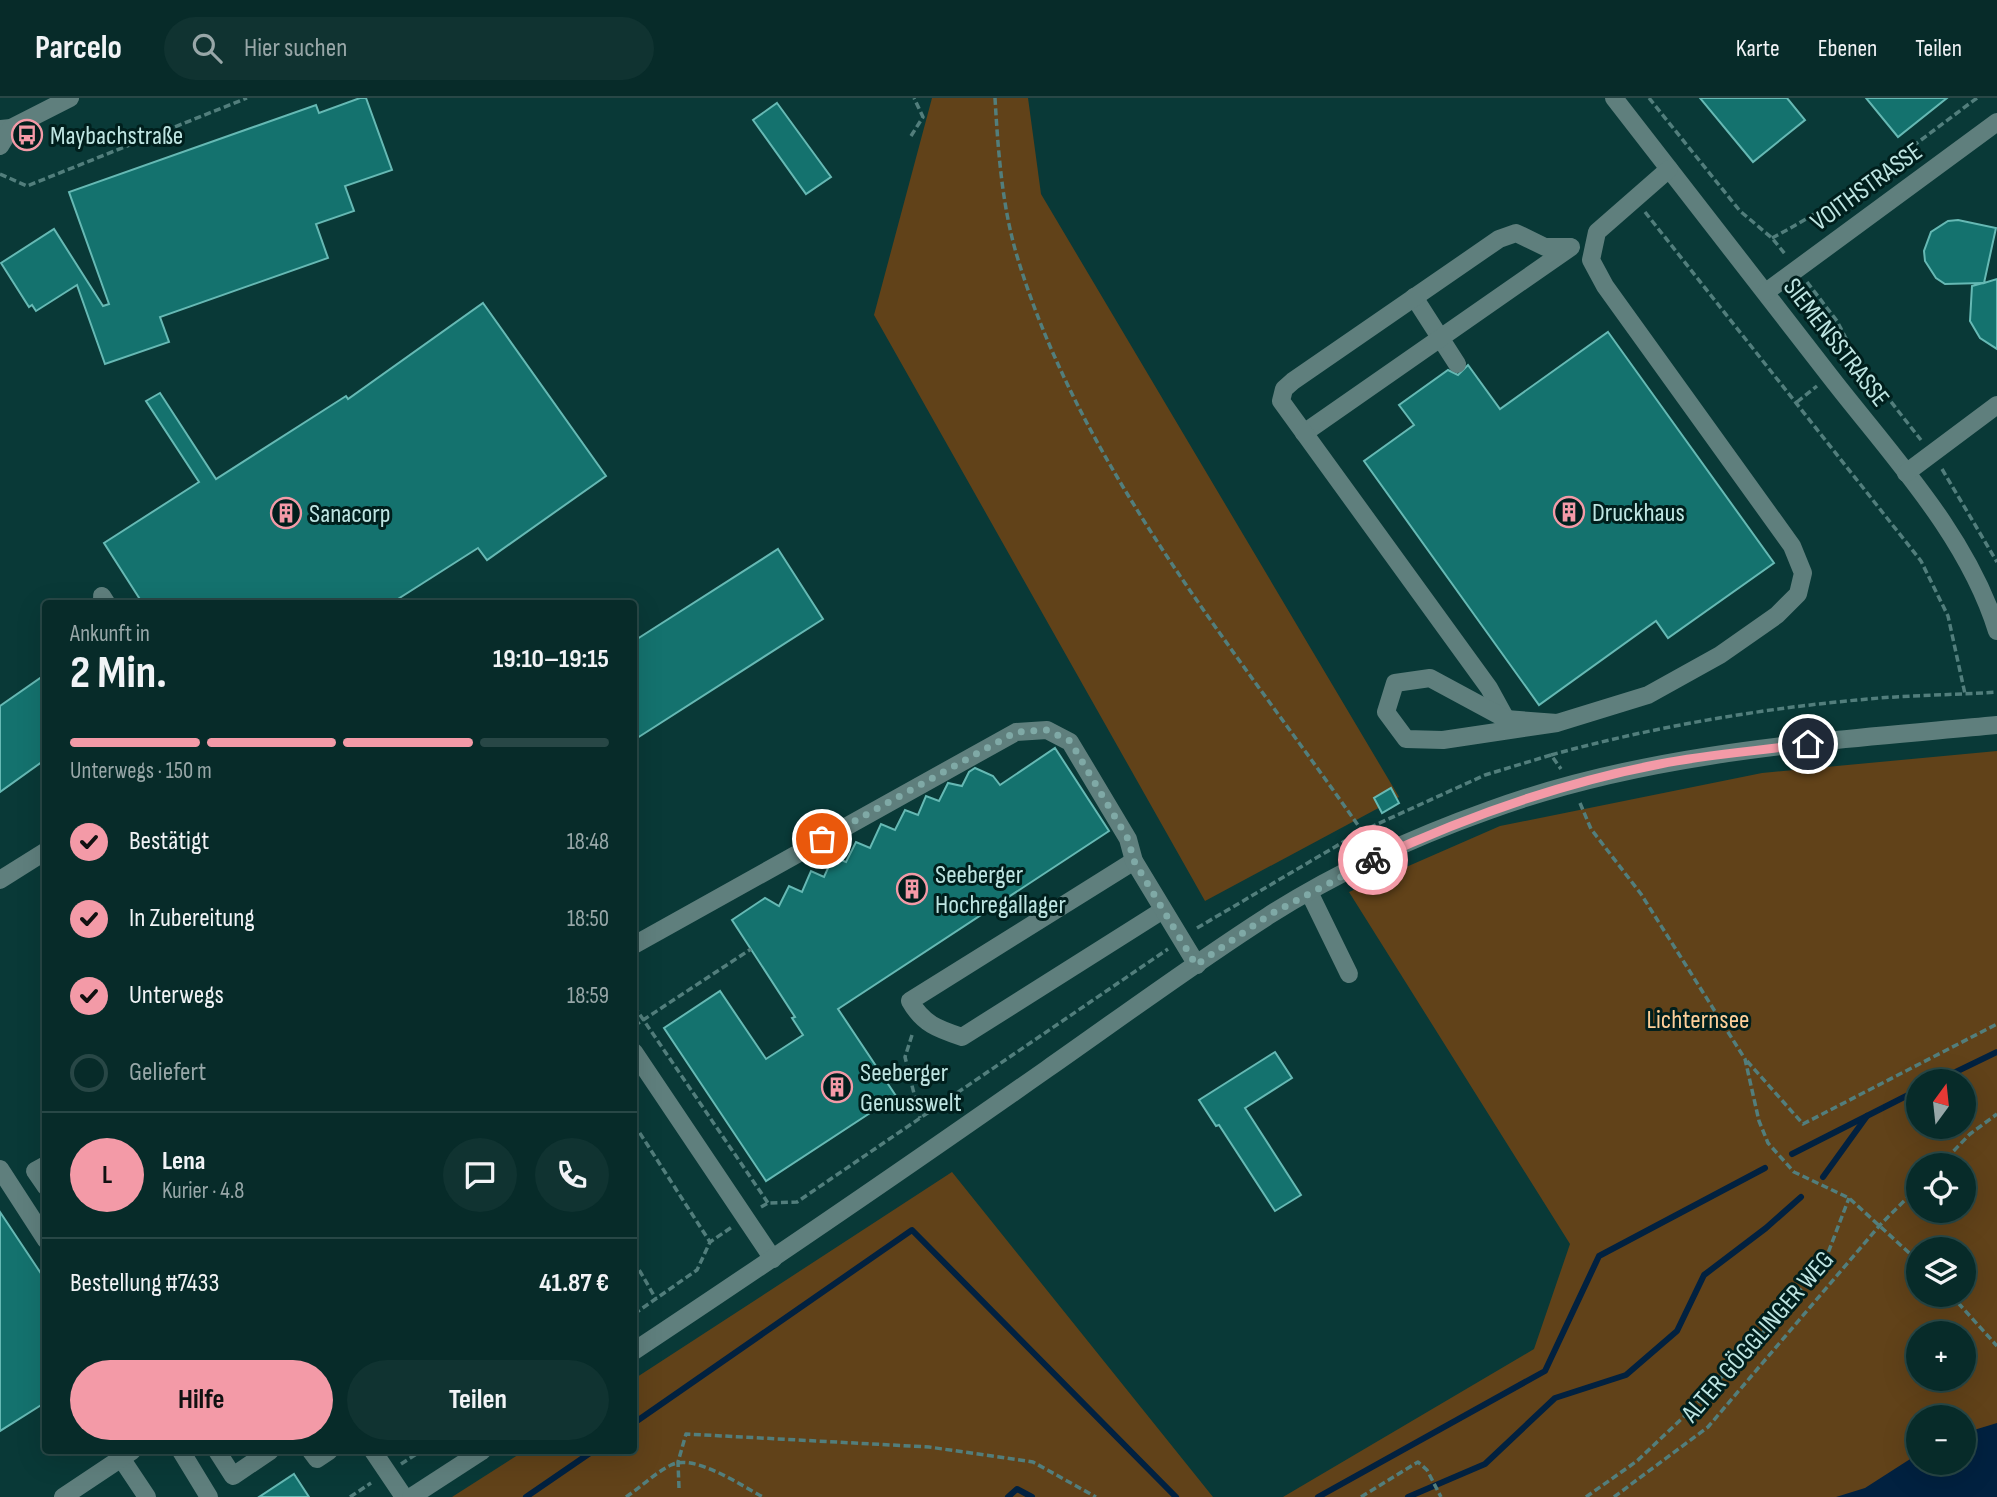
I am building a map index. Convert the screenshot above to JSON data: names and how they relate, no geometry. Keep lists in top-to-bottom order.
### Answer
{
  "streets": {
    "street": ["VOITHSTRASSE", "SIEMENSSTRASSE"],
    "path": ["ALTER GÖGGLINGER WEG"]
  },
  "crossings": [
    ["VOITHSTRASSE", "SIEMENSSTRASSE"]
  ],
  "parks": ["Lichternsee"],
  "places": {
    "bus stop": ["Maybachstraße"],
    "building": [
      "Druckhaus",
      "Sanacorp",
      "Seeberger Hochregallager",
      "Seeberger Genusswelt"
    ]
  },
  "north": "top",
  "page": {
    "header": "Parcelo",
    "search": "Hier suchen",
    "nav": ["Karte", "Ebenen", "Teilen"],
    "heading": ["2 Min.", "Ankunft in", "19:10–19:15"],
    "panel": [
      "Lena",
      "Kurier · 4.8",
      "Bestellung #7433",
      "41.87 €"
    ],
    "bar": "Unterwegs · 150 m",
    "list": [
      ["Bestätigt", "18:48"],
      ["In Zubereitung", "18:50"],
      ["Unterwegs", "18:59"],
      "Geliefert"
    ],
    "map_buttons": ["+", "−"],
    "round": "L",
    "buttons": ["Hilfe", "Teilen"]
  }
}
